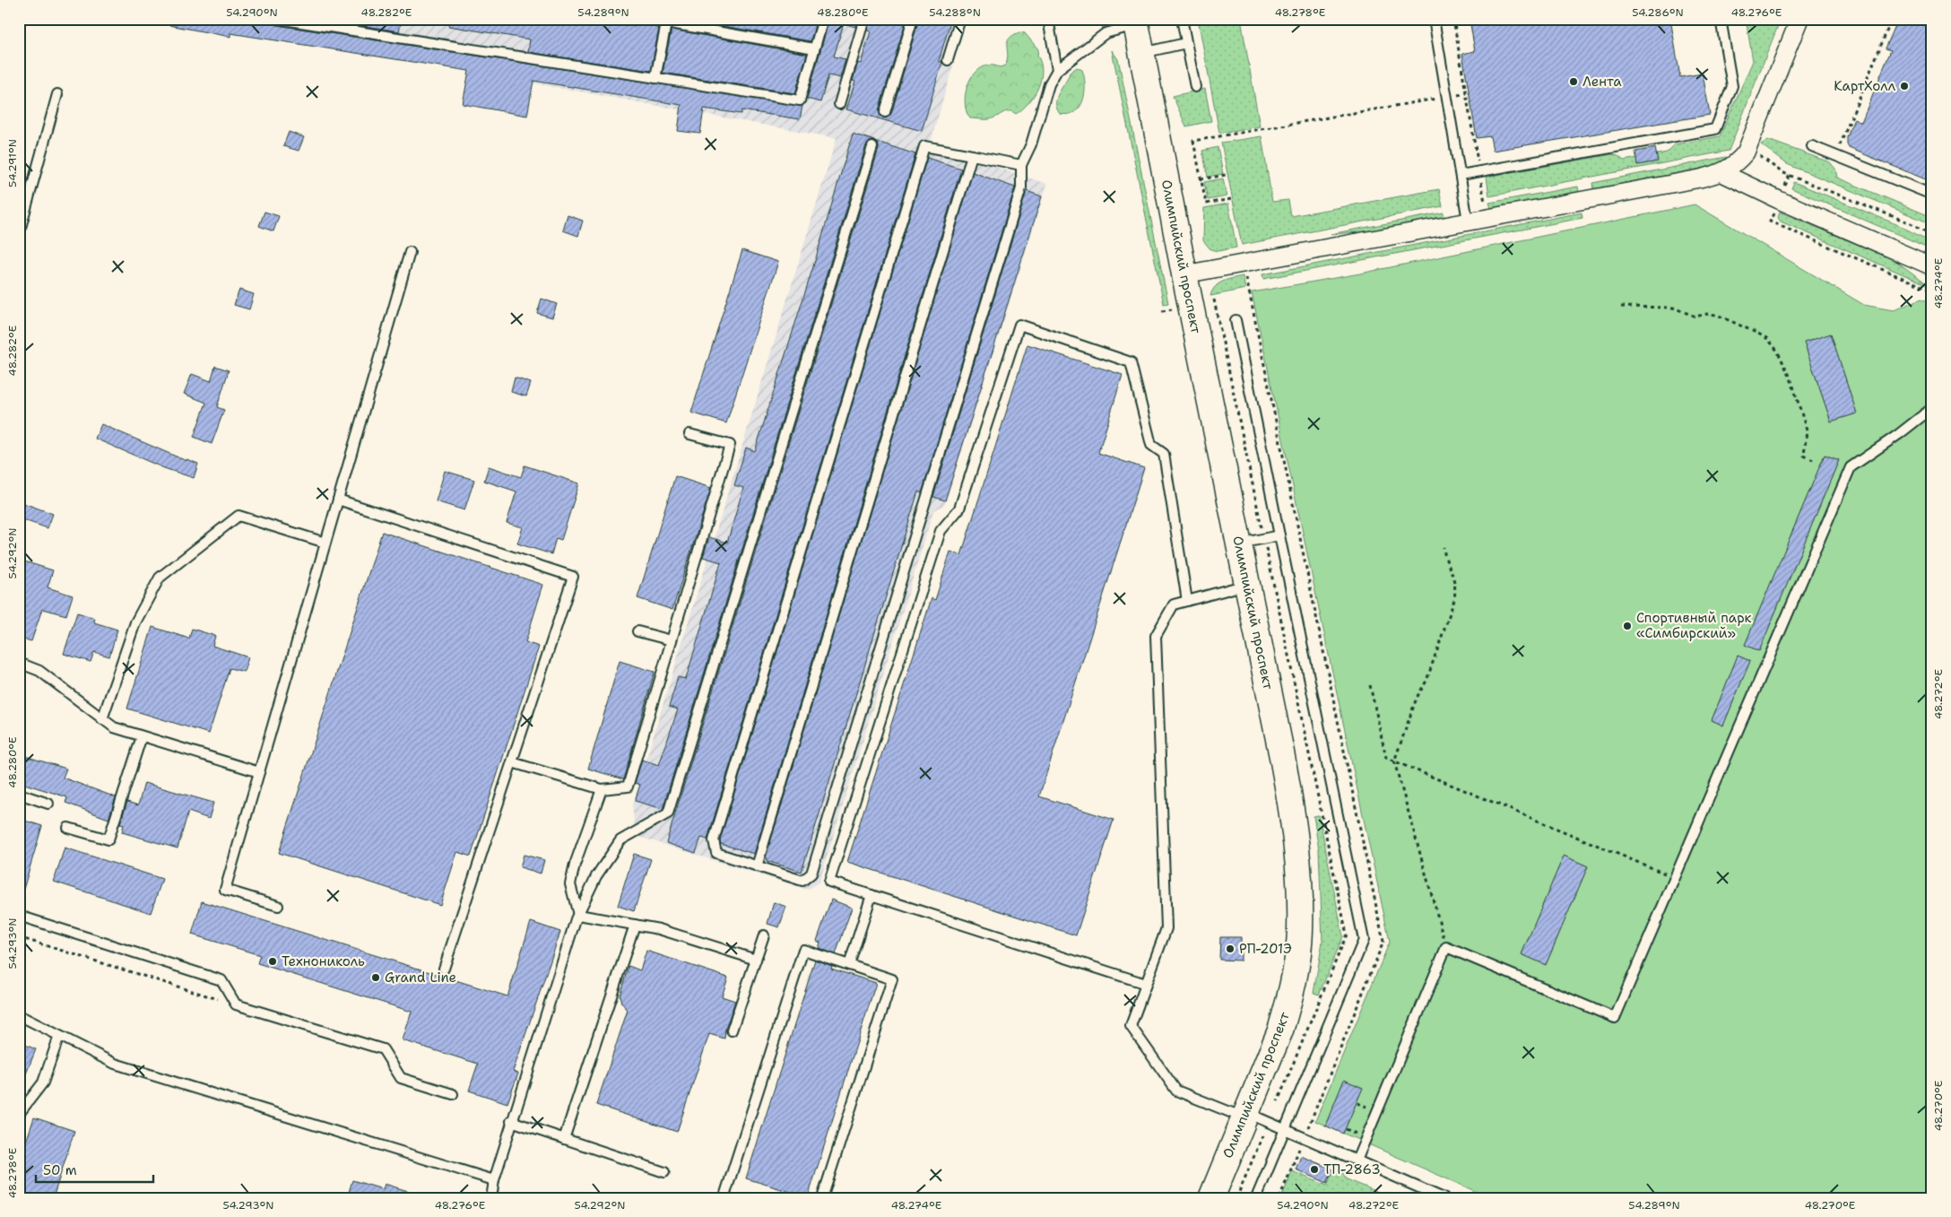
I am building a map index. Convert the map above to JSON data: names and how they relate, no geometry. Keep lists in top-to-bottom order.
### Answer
{
  "streets": {
    "street": ["Олимпийский проспект"]
  },
  "places": [
    "Лента",
    "КартХолл",
    "Спортивный парк «Симбирский»",
    "РП-201Э",
    "Технониколь",
    "Grand Line",
    "ТП-2863"
  ],
  "scale_bar": "50 m",
  "coordinates": [
    "54.290°N",
    "48.282°E",
    "54.289°N",
    "48.280°E",
    "54.288°N",
    "48.278°E",
    "54.286°N",
    "48.276°E",
    "54.291°N",
    "48.274°E",
    "54.292°N",
    "48.272°E",
    "54.293°N",
    "48.270°E"
  ]
}
